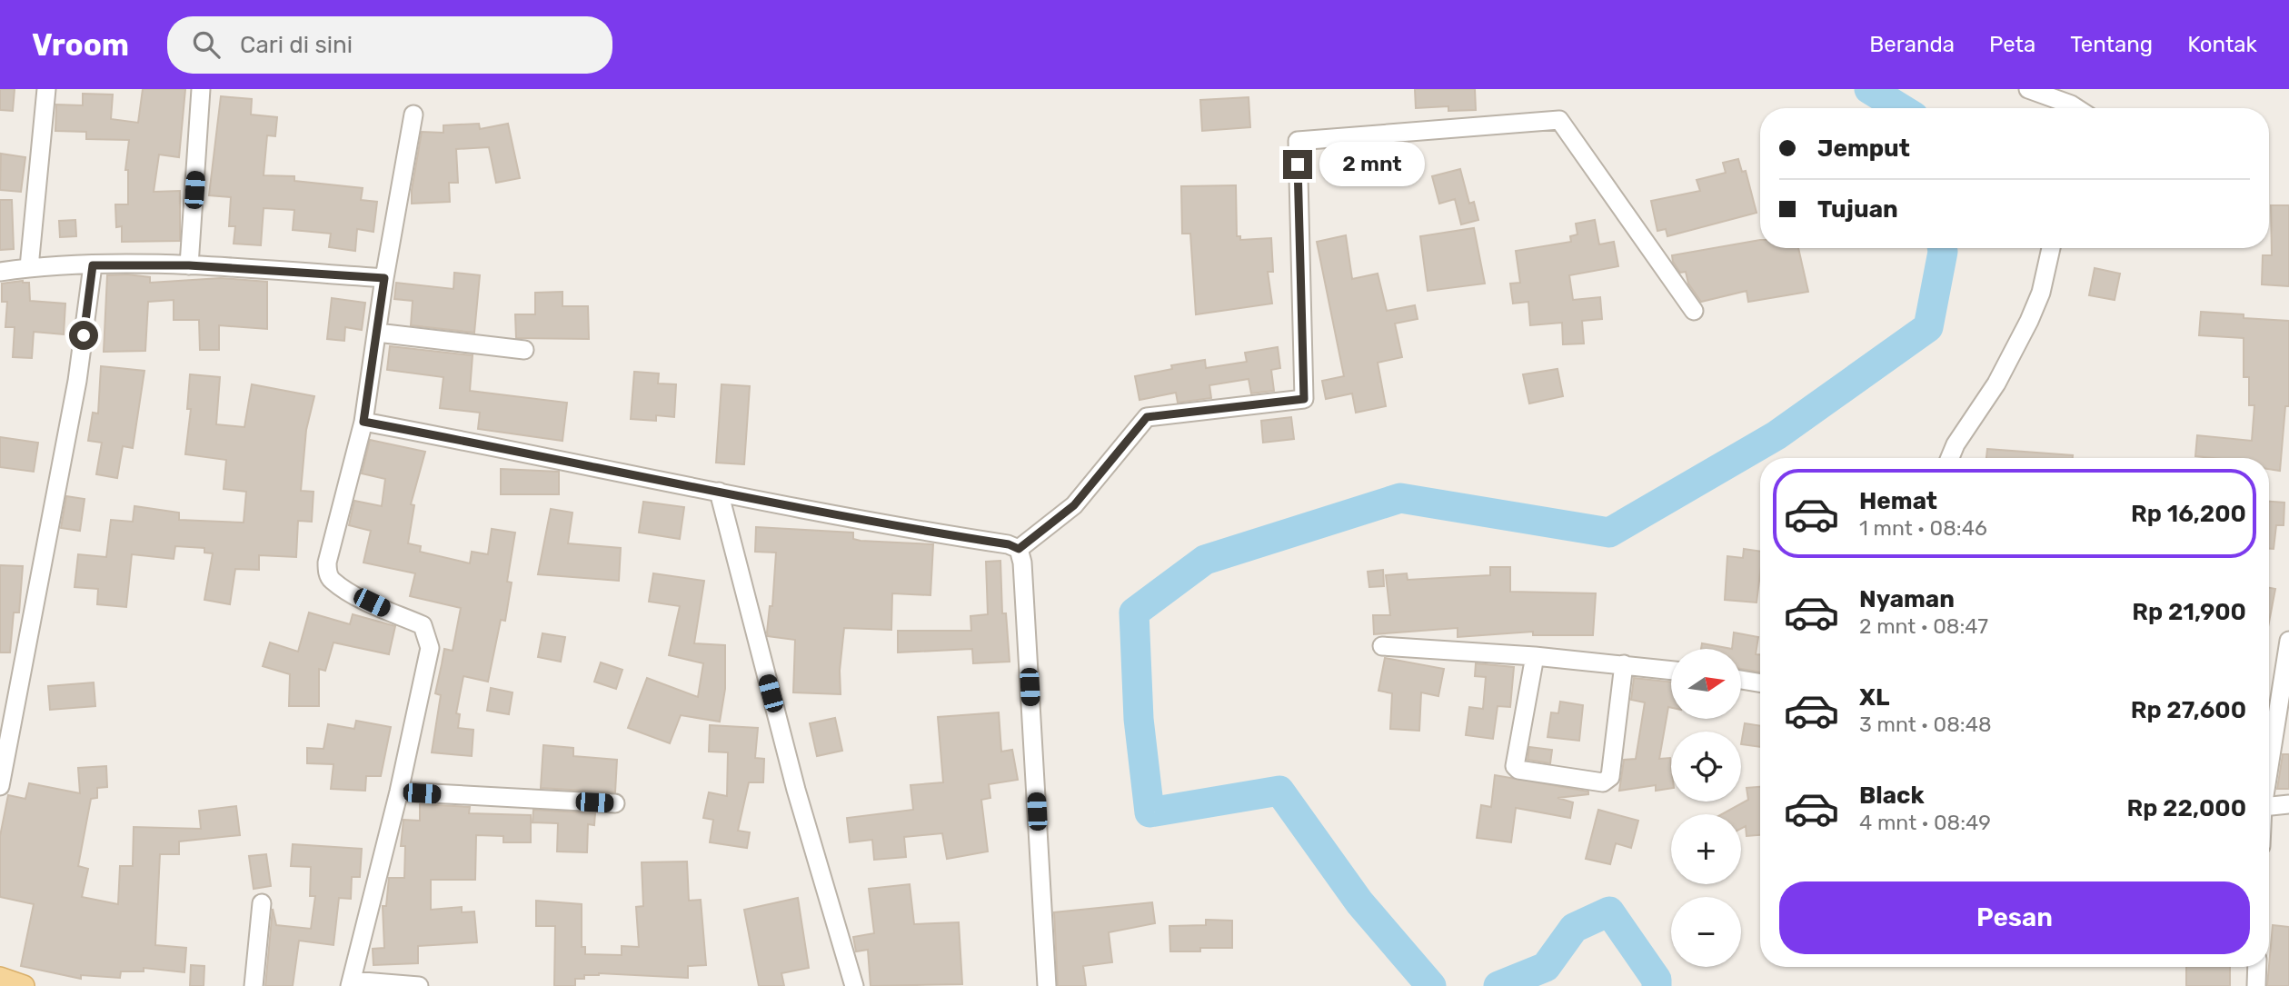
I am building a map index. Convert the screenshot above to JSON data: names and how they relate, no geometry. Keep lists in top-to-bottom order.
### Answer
{
  "north": "right",
  "page": {
    "header": "Vroom",
    "search": "Cari di sini",
    "nav": [
      "Beranda",
      "Peta",
      "Tentang",
      "Kontak"
    ],
    "banner": ["Jemput", "Tujuan"],
    "bubble": "2 mnt",
    "list": [
      {
        "name": "Hemat",
        "note": "1 mnt · 08:46",
        "value": "Rp 16,200"
      },
      {
        "name": "Nyaman",
        "note": "2 mnt · 08:47",
        "value": "Rp 21,900"
      },
      {
        "name": "XL",
        "note": "3 mnt · 08:48",
        "value": "Rp 27,600"
      },
      {
        "name": "Black",
        "note": "4 mnt · 08:49",
        "value": "Rp 22,000"
      }
    ],
    "map_buttons": ["+", "−"],
    "buttons": "Pesan"
  }
}
